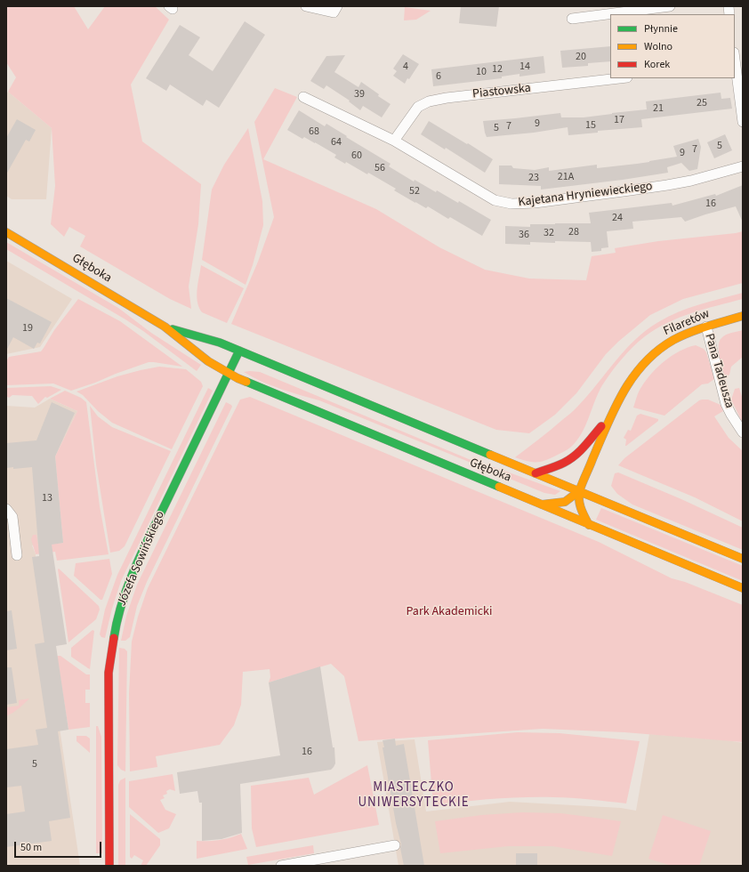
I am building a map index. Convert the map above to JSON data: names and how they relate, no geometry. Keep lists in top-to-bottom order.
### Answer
{
  "streets": {
    "main road": ["Głęboka", "Filaretów", "Józefa Sowińskiego"],
    "street": ["Piastowska", "Kajetana Hryniewieckiego", "Pana Tadeusza"]
  },
  "crossings": [
    ["Piastowska", "Kajetana Hryniewieckiego"],
    ["Głęboka", "Filaretów"],
    ["Głęboka", "Józefa Sowińskiego"],
    ["Filaretów", "Pana Tadeusza"]
  ],
  "districts": ["MIASTECZKO UNIWERSYTECKIE"],
  "parks": ["Park Akademicki"],
  "house_numbers": [
    "20",
    "4",
    "14",
    "12",
    "10",
    "6",
    "39",
    "25",
    "21",
    "17",
    "9",
    "15",
    "7",
    "5",
    "68",
    "64",
    "5",
    "7",
    "9",
    "60",
    "56",
    "21A",
    "23",
    "52",
    "16",
    "24",
    "28",
    "32",
    "36",
    "19",
    "13",
    "16",
    "5"
  ],
  "legend": ["Płynnie", "Wolno", "Korek"],
  "scale_bar": "50 m"
}
